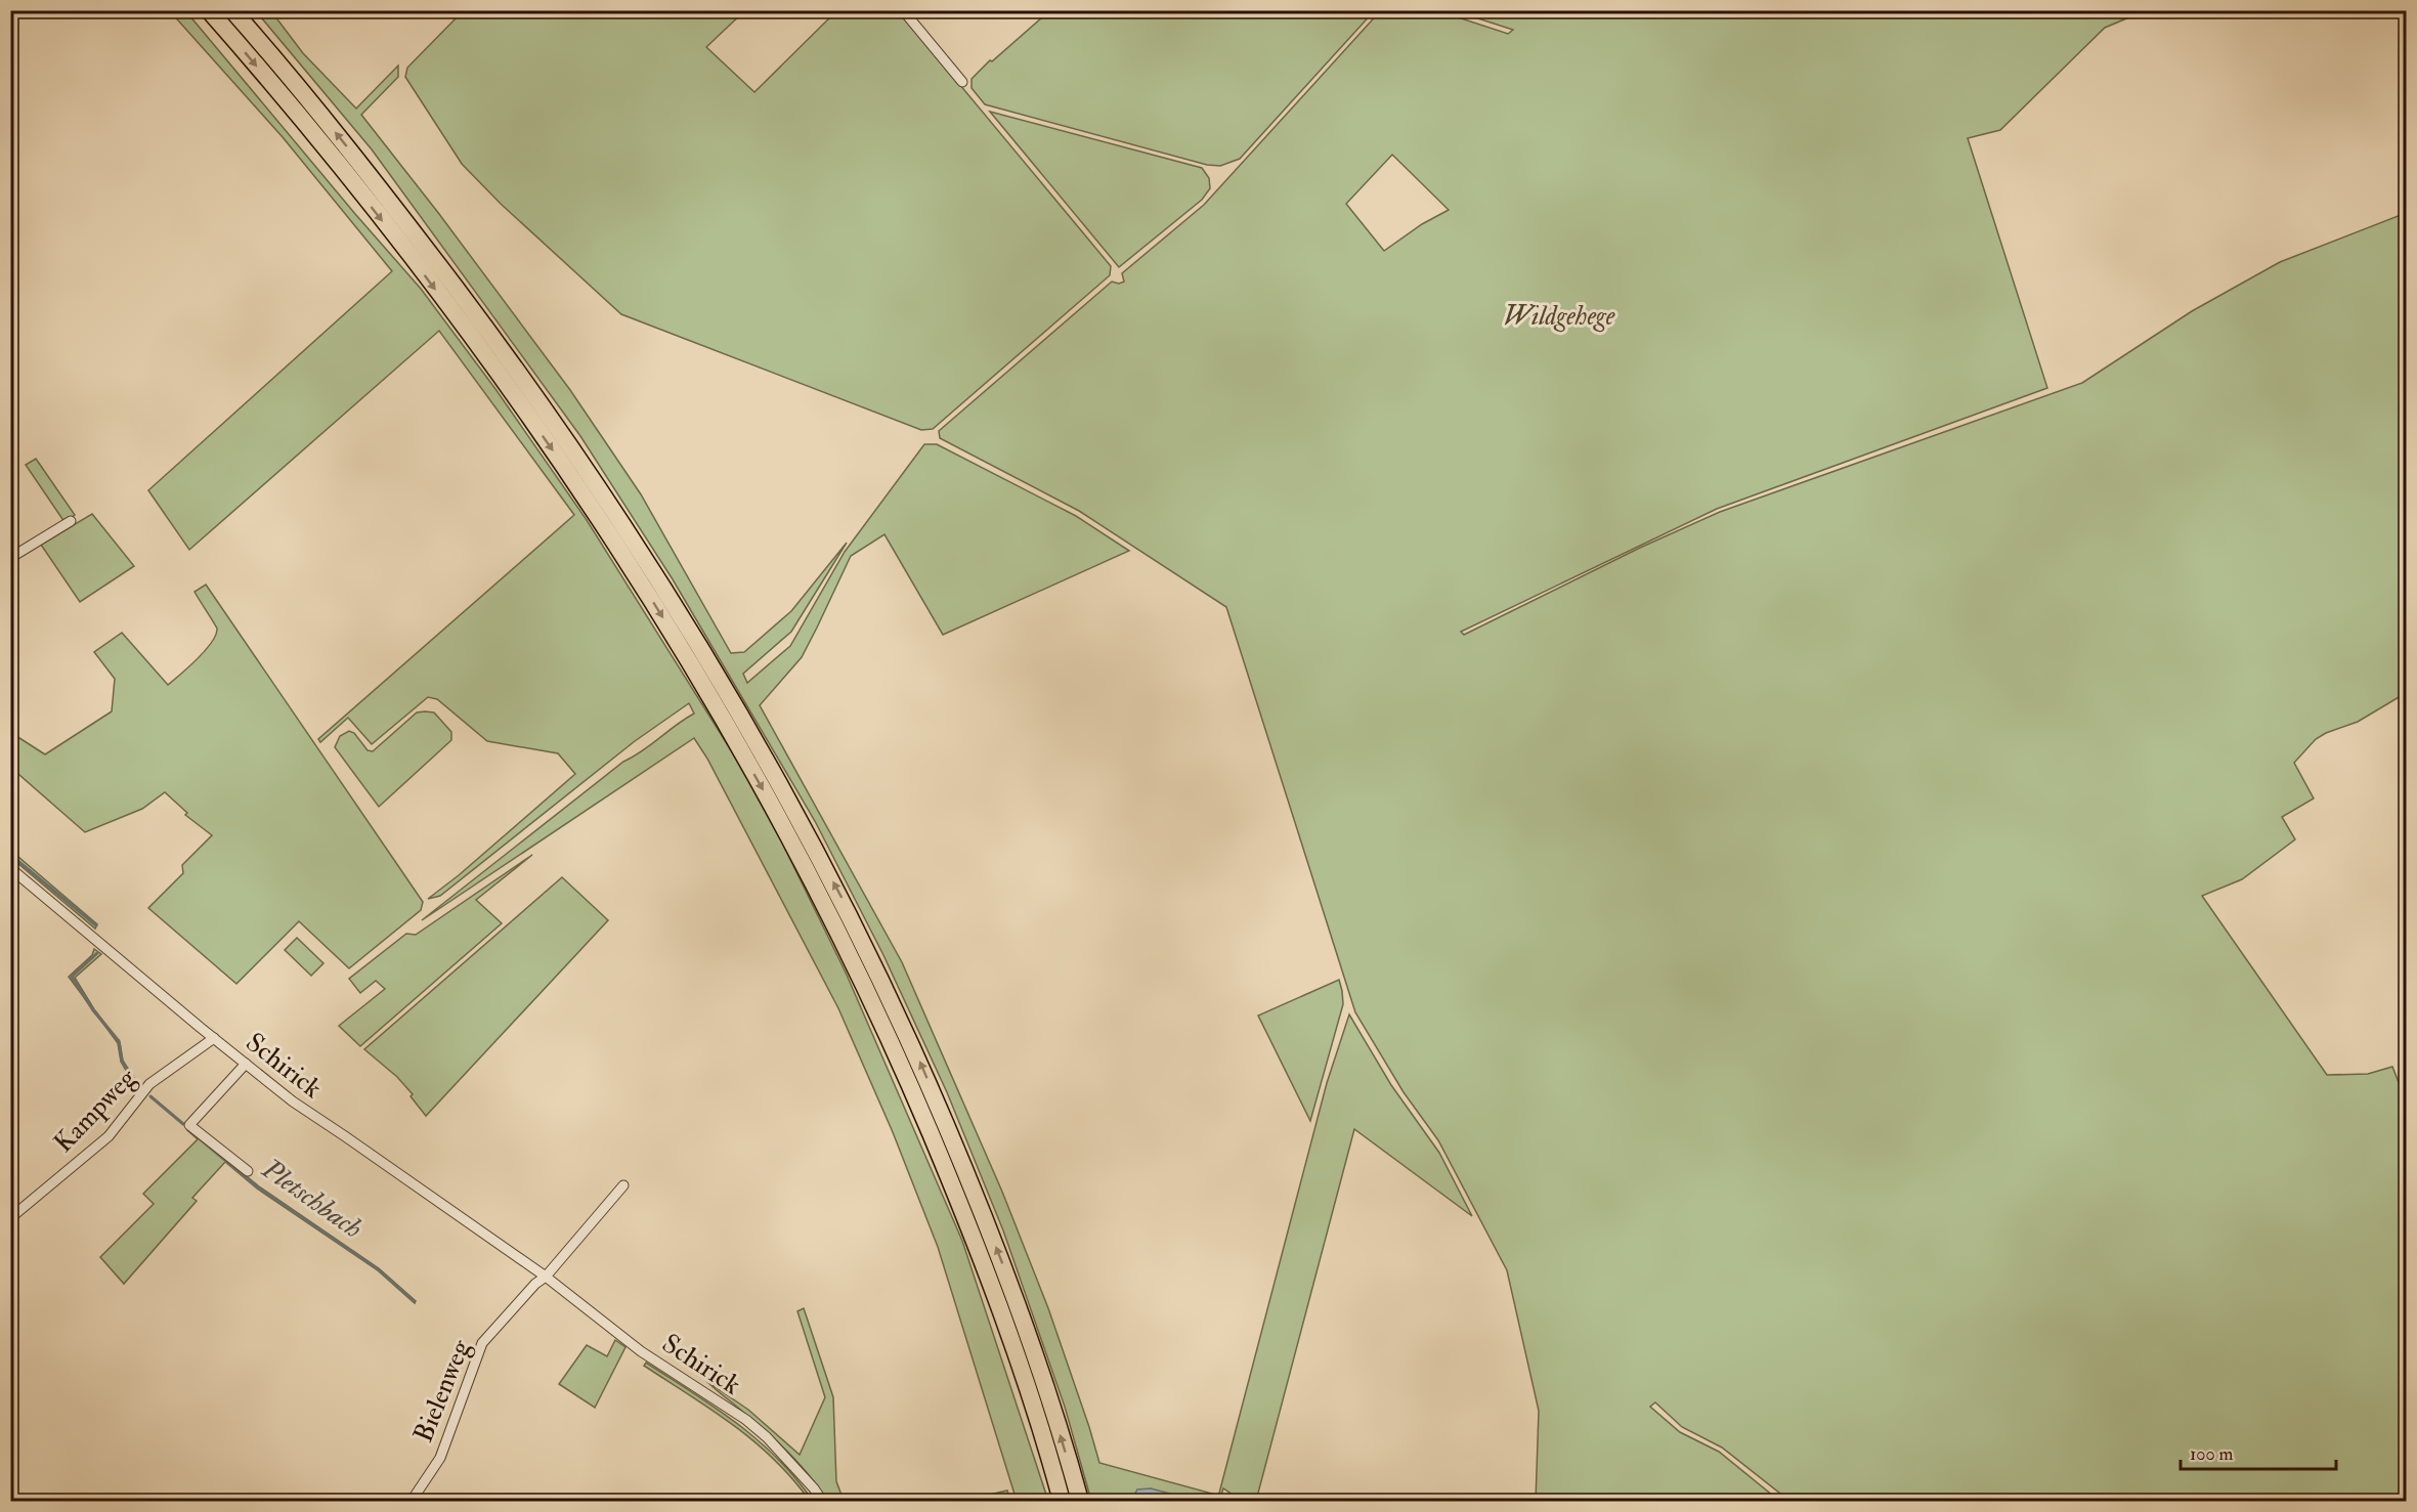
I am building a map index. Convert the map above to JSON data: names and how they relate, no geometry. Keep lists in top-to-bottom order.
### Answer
{
  "streets": {
    "street": ["Schirick", "Kampweg", "Bielenweg"]
  },
  "crossings": [
    ["Schirick", "Kampweg"],
    ["Schirick", "Bielenweg"]
  ],
  "water": ["Pletschbach"],
  "parks": ["Wildgehege"],
  "scale_bar": "100 m"
}
